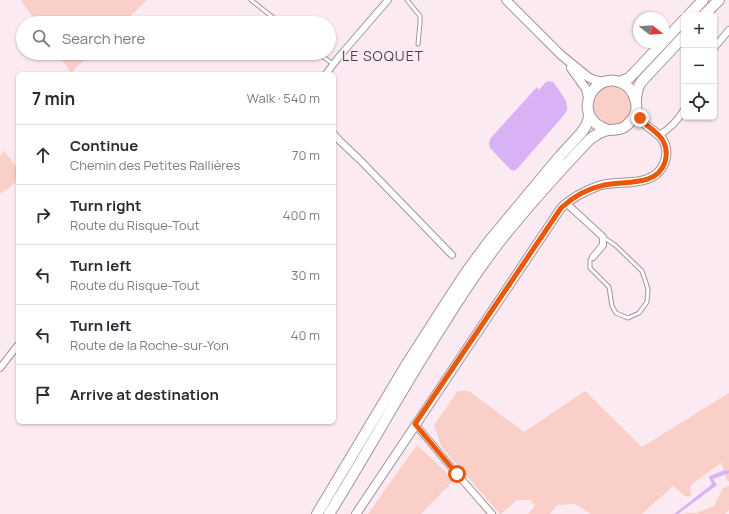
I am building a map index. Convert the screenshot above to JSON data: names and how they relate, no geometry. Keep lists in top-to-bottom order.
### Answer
{
  "districts": ["LE SOQUET"],
  "north": "right",
  "page": {
    "map_buttons": ["+", "−"],
    "search": "Search here",
    "heading": ["7 min", "Walk · 540 m"],
    "list": [
      ["Continue", "Chemin des Petites Rallières", "70 m"],
      ["Turn right", "Route du Risque-Tout", "400 m"],
      ["Turn left", "Route du Risque-Tout", "30 m"],
      ["Turn left", "Route de la Roche-sur-Yon", "40 m"],
      "Arrive at destination"
    ]
  }
}
